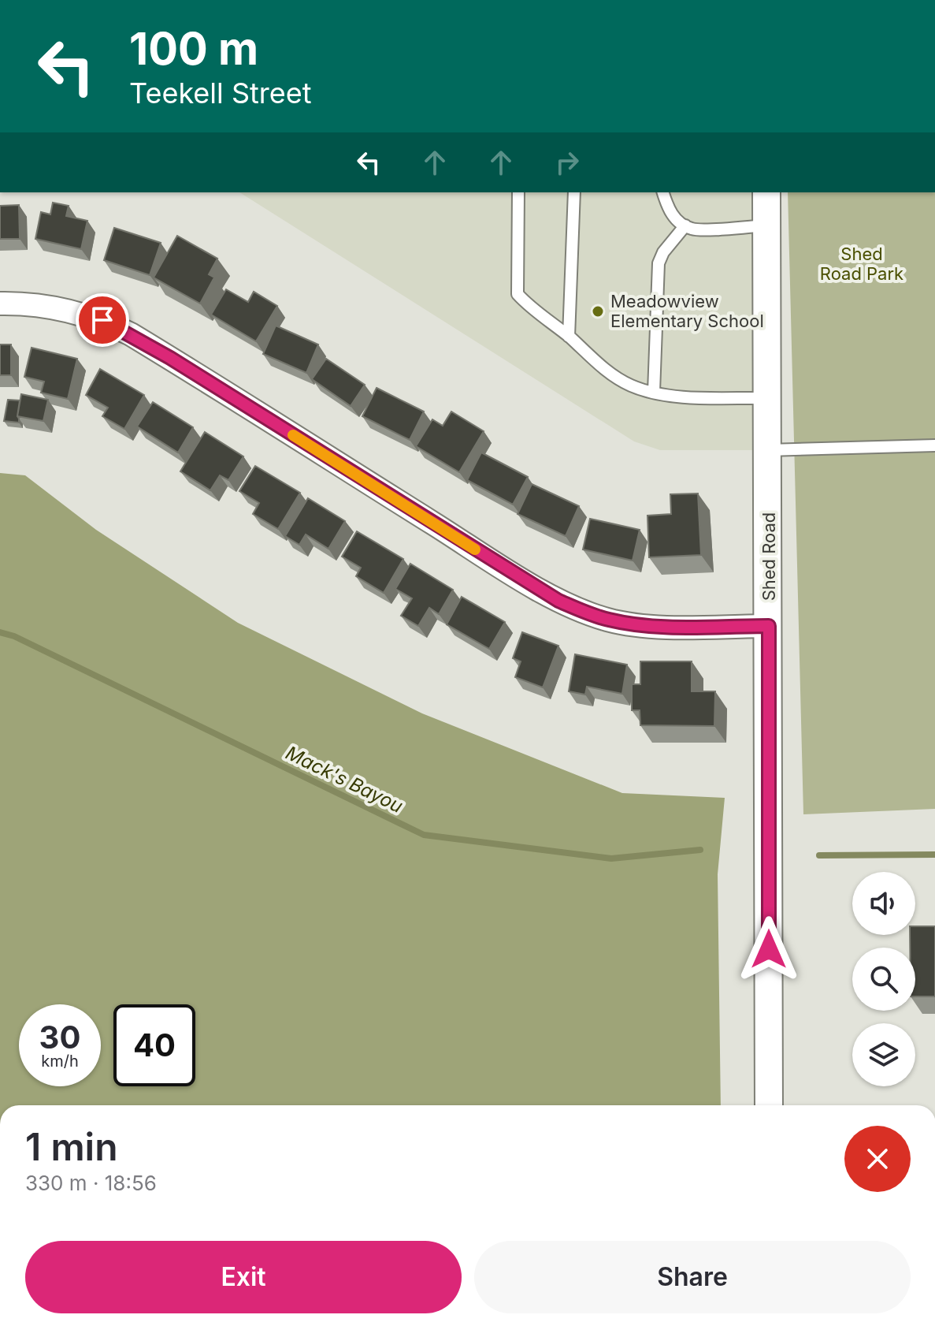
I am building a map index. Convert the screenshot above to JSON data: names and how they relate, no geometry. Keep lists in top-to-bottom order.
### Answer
{
  "streets": {
    "street": ["Shed Road"]
  },
  "water": ["Mack's Bayou"],
  "parks": ["Shed Road Park"],
  "places": ["Meadowview Elementary School"],
  "page": {
    "turn": ["100 m", "Teekell Street"],
    "speed": "30 km/h",
    "limit": "40",
    "heading": ["1 min", "330 m · 18:56"],
    "buttons": ["Exit", "Share"]
  }
}
